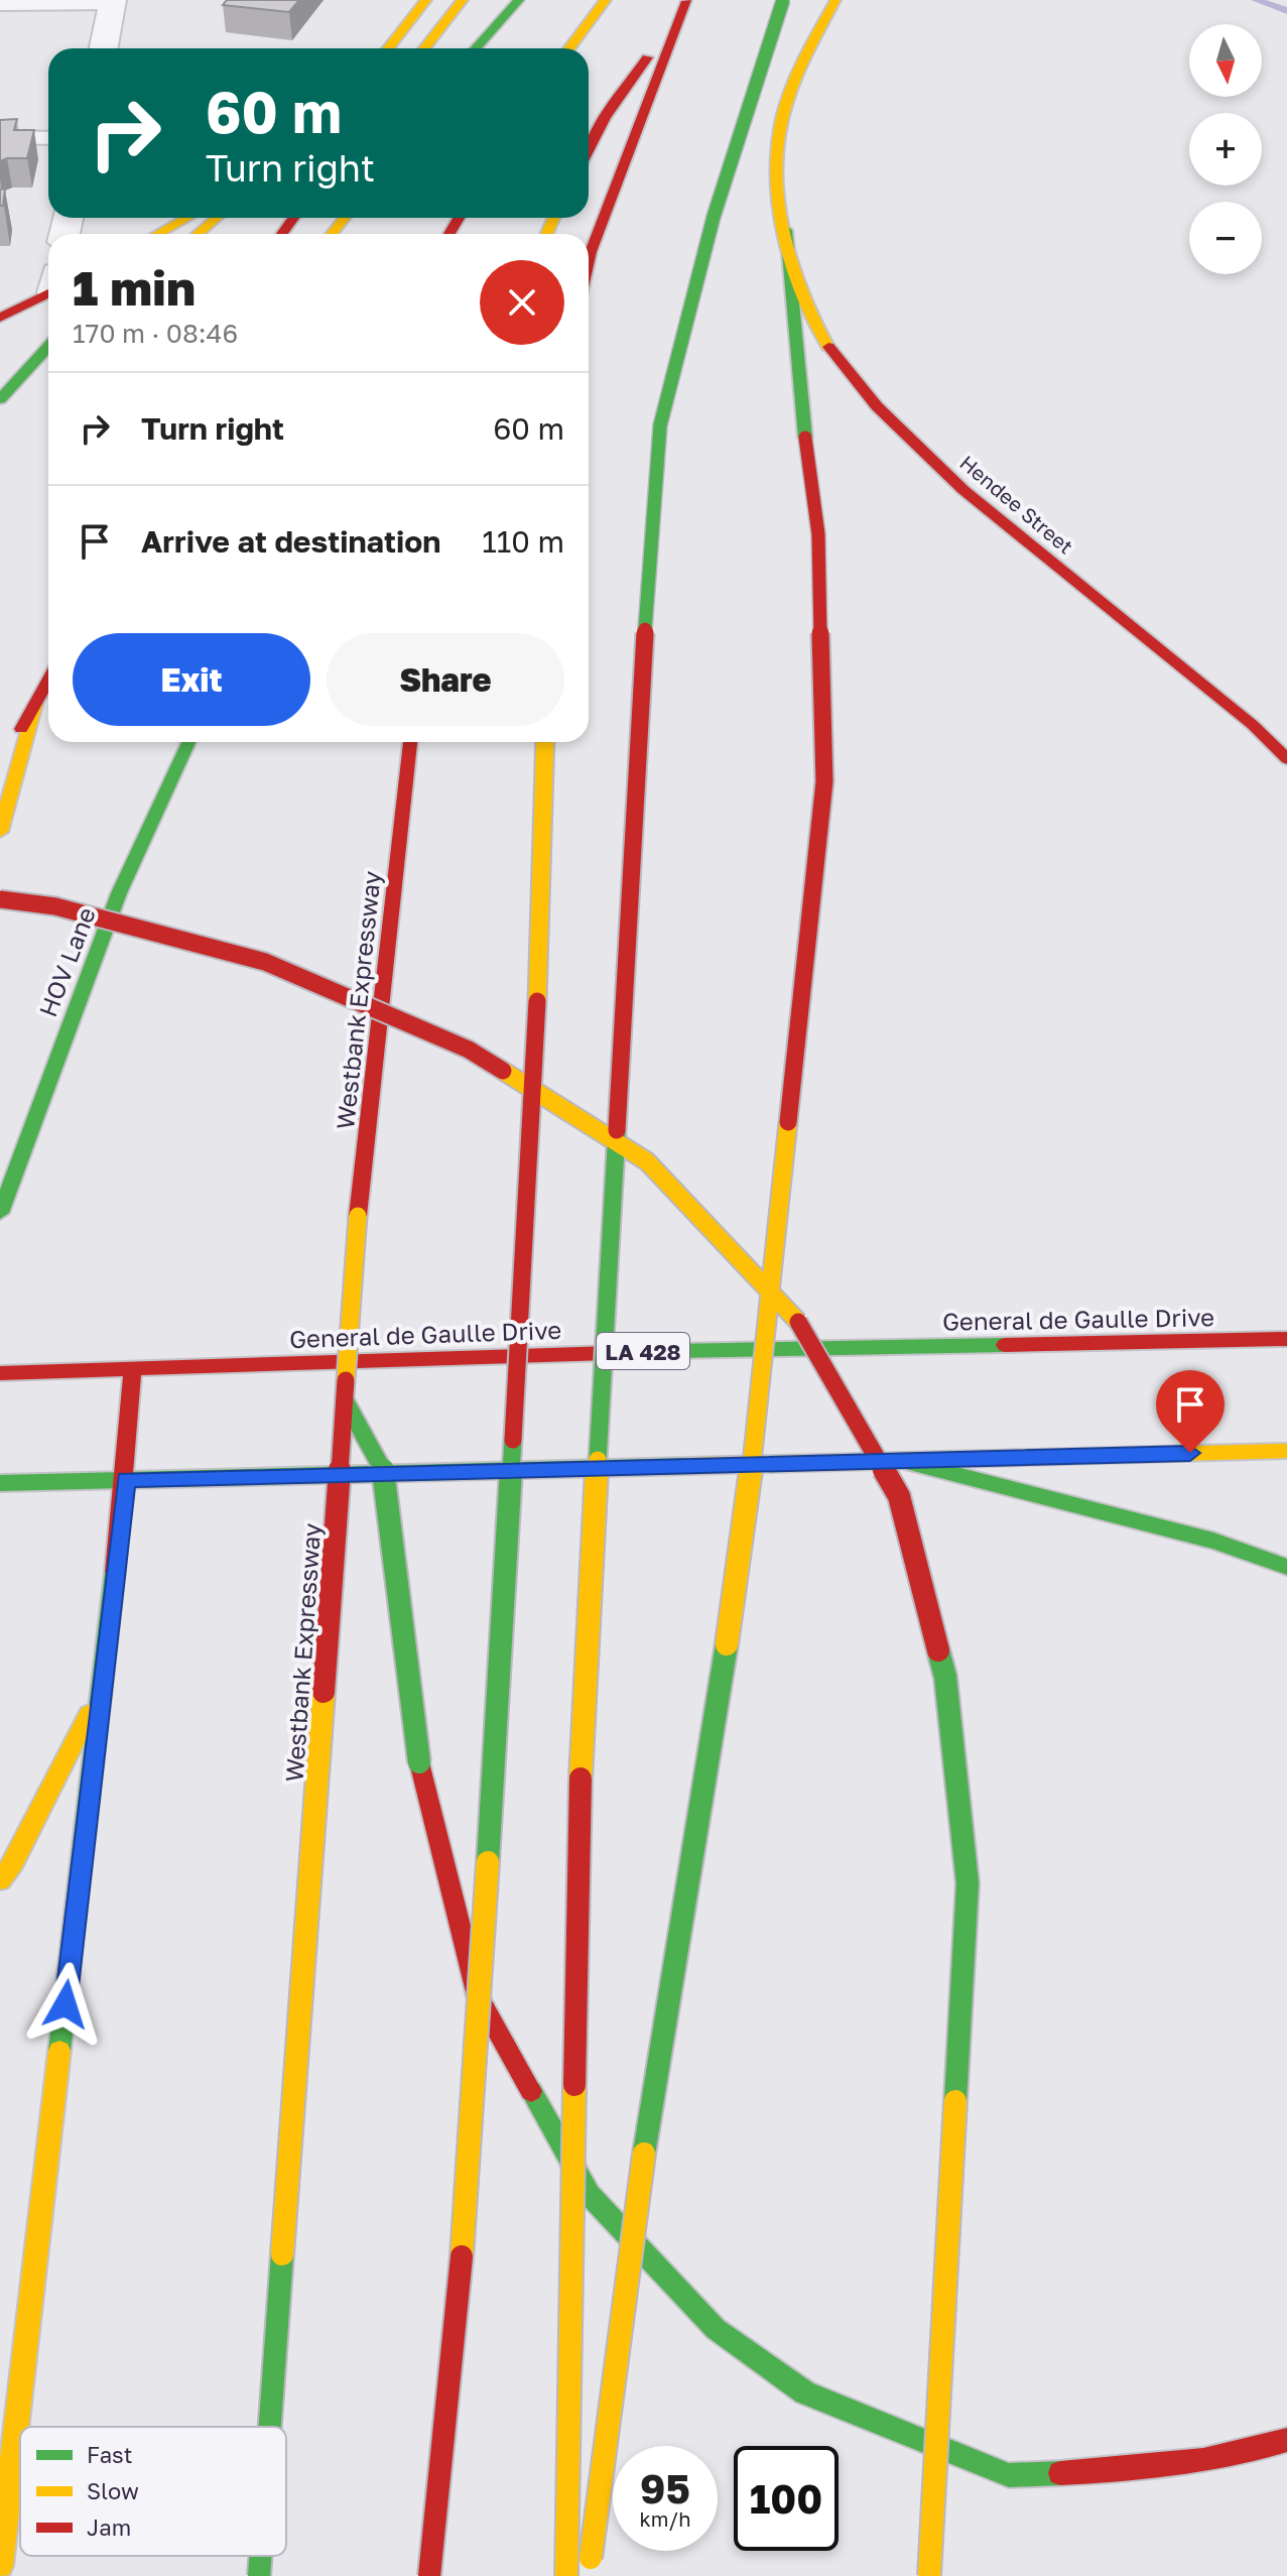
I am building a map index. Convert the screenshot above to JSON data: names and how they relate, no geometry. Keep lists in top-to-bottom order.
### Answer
{
  "streets": {
    "main road": [
      "Hendee Street",
      "HOV Lane",
      "Westbank Expressway",
      "General de Gaulle Drive",
      "LA 428"
    ]
  },
  "legend": ["Fast", "Slow", "Jam"],
  "north": "bottom",
  "page": {
    "map_buttons": ["+", "−"],
    "turn": ["60 m", "Turn right"],
    "heading": ["1 min", "170 m · 08:46"],
    "list": [
      {
        "name": "Turn right",
        "value": "60 m"
      },
      {
        "name": "Arrive at destination",
        "value": "110 m"
      }
    ],
    "buttons": ["Exit", "Share"],
    "speed": "95 km/h",
    "limit": "100"
  }
}
